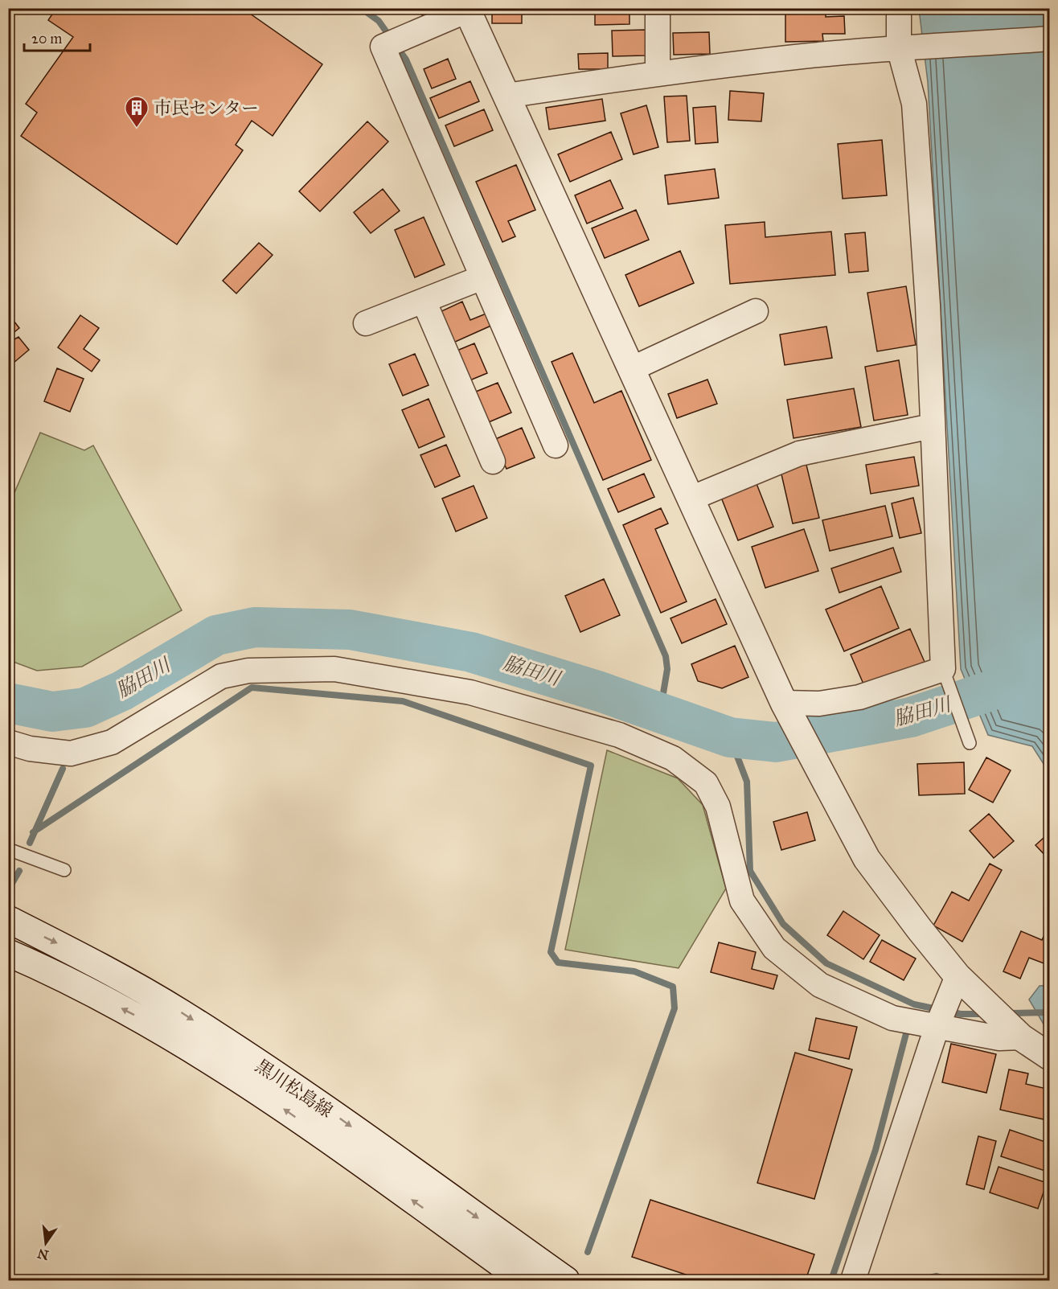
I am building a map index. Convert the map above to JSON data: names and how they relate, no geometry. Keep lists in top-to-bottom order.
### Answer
{
  "streets": {
    "main road": ["黒川松島線"]
  },
  "water": ["脇田川"],
  "places": {
    "building": ["市民センター"]
  },
  "scale_bar": "20 m",
  "north": "bottom"
}
